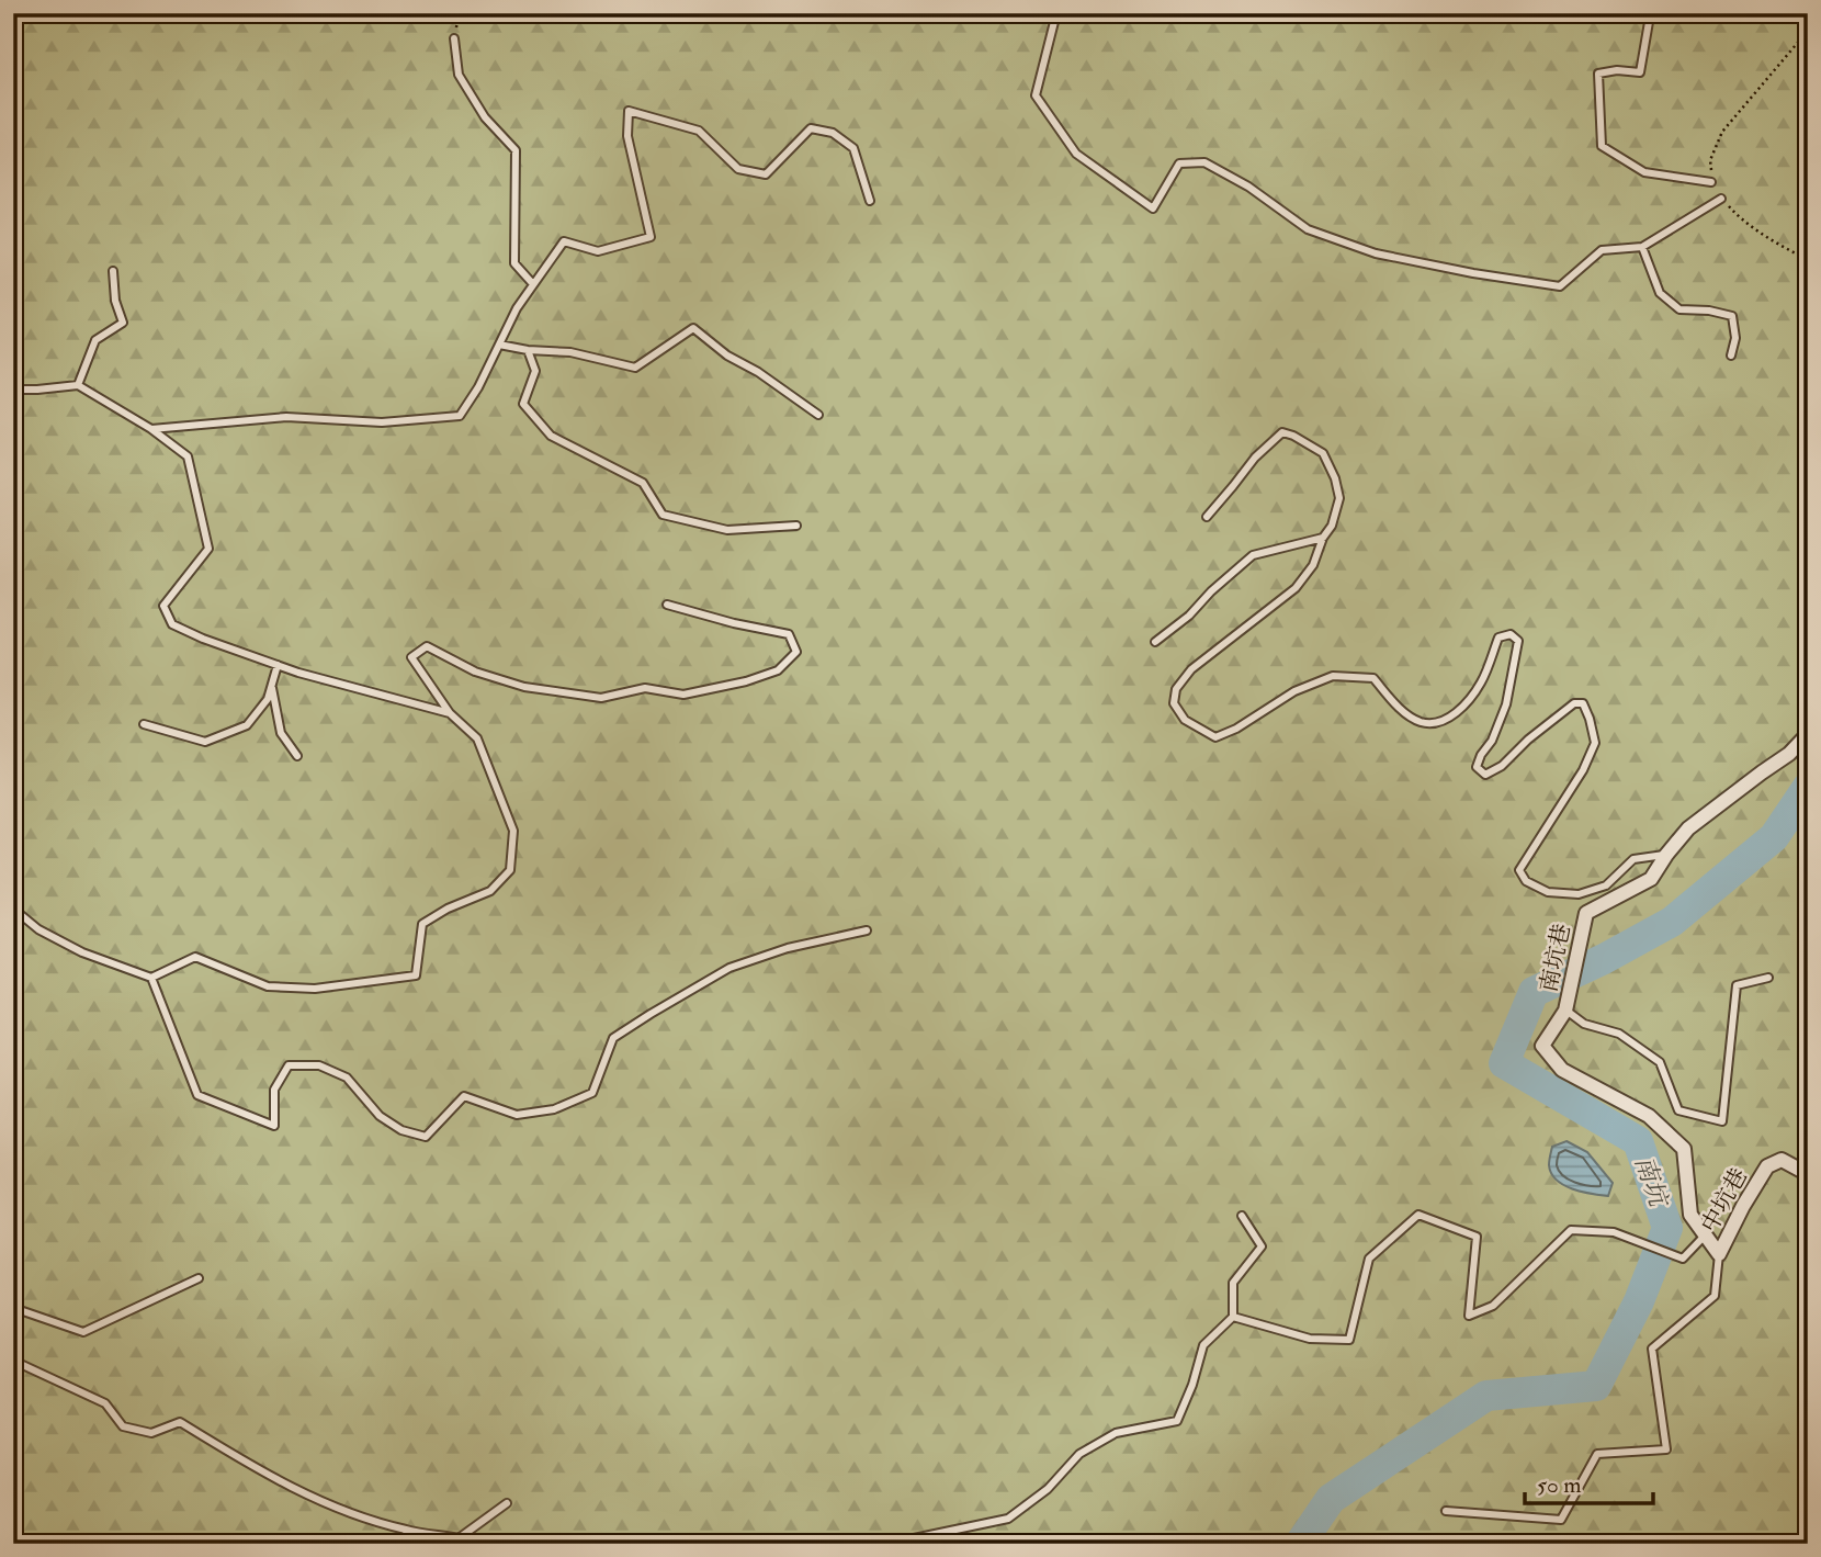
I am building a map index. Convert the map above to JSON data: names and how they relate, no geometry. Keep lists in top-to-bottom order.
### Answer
{
  "streets": {
    "street": ["南坑巷", "中坑巷"]
  },
  "crossings": [
    ["南坑巷", "中坑巷"]
  ],
  "water": ["南坑"],
  "scale_bar": "50 m"
}
